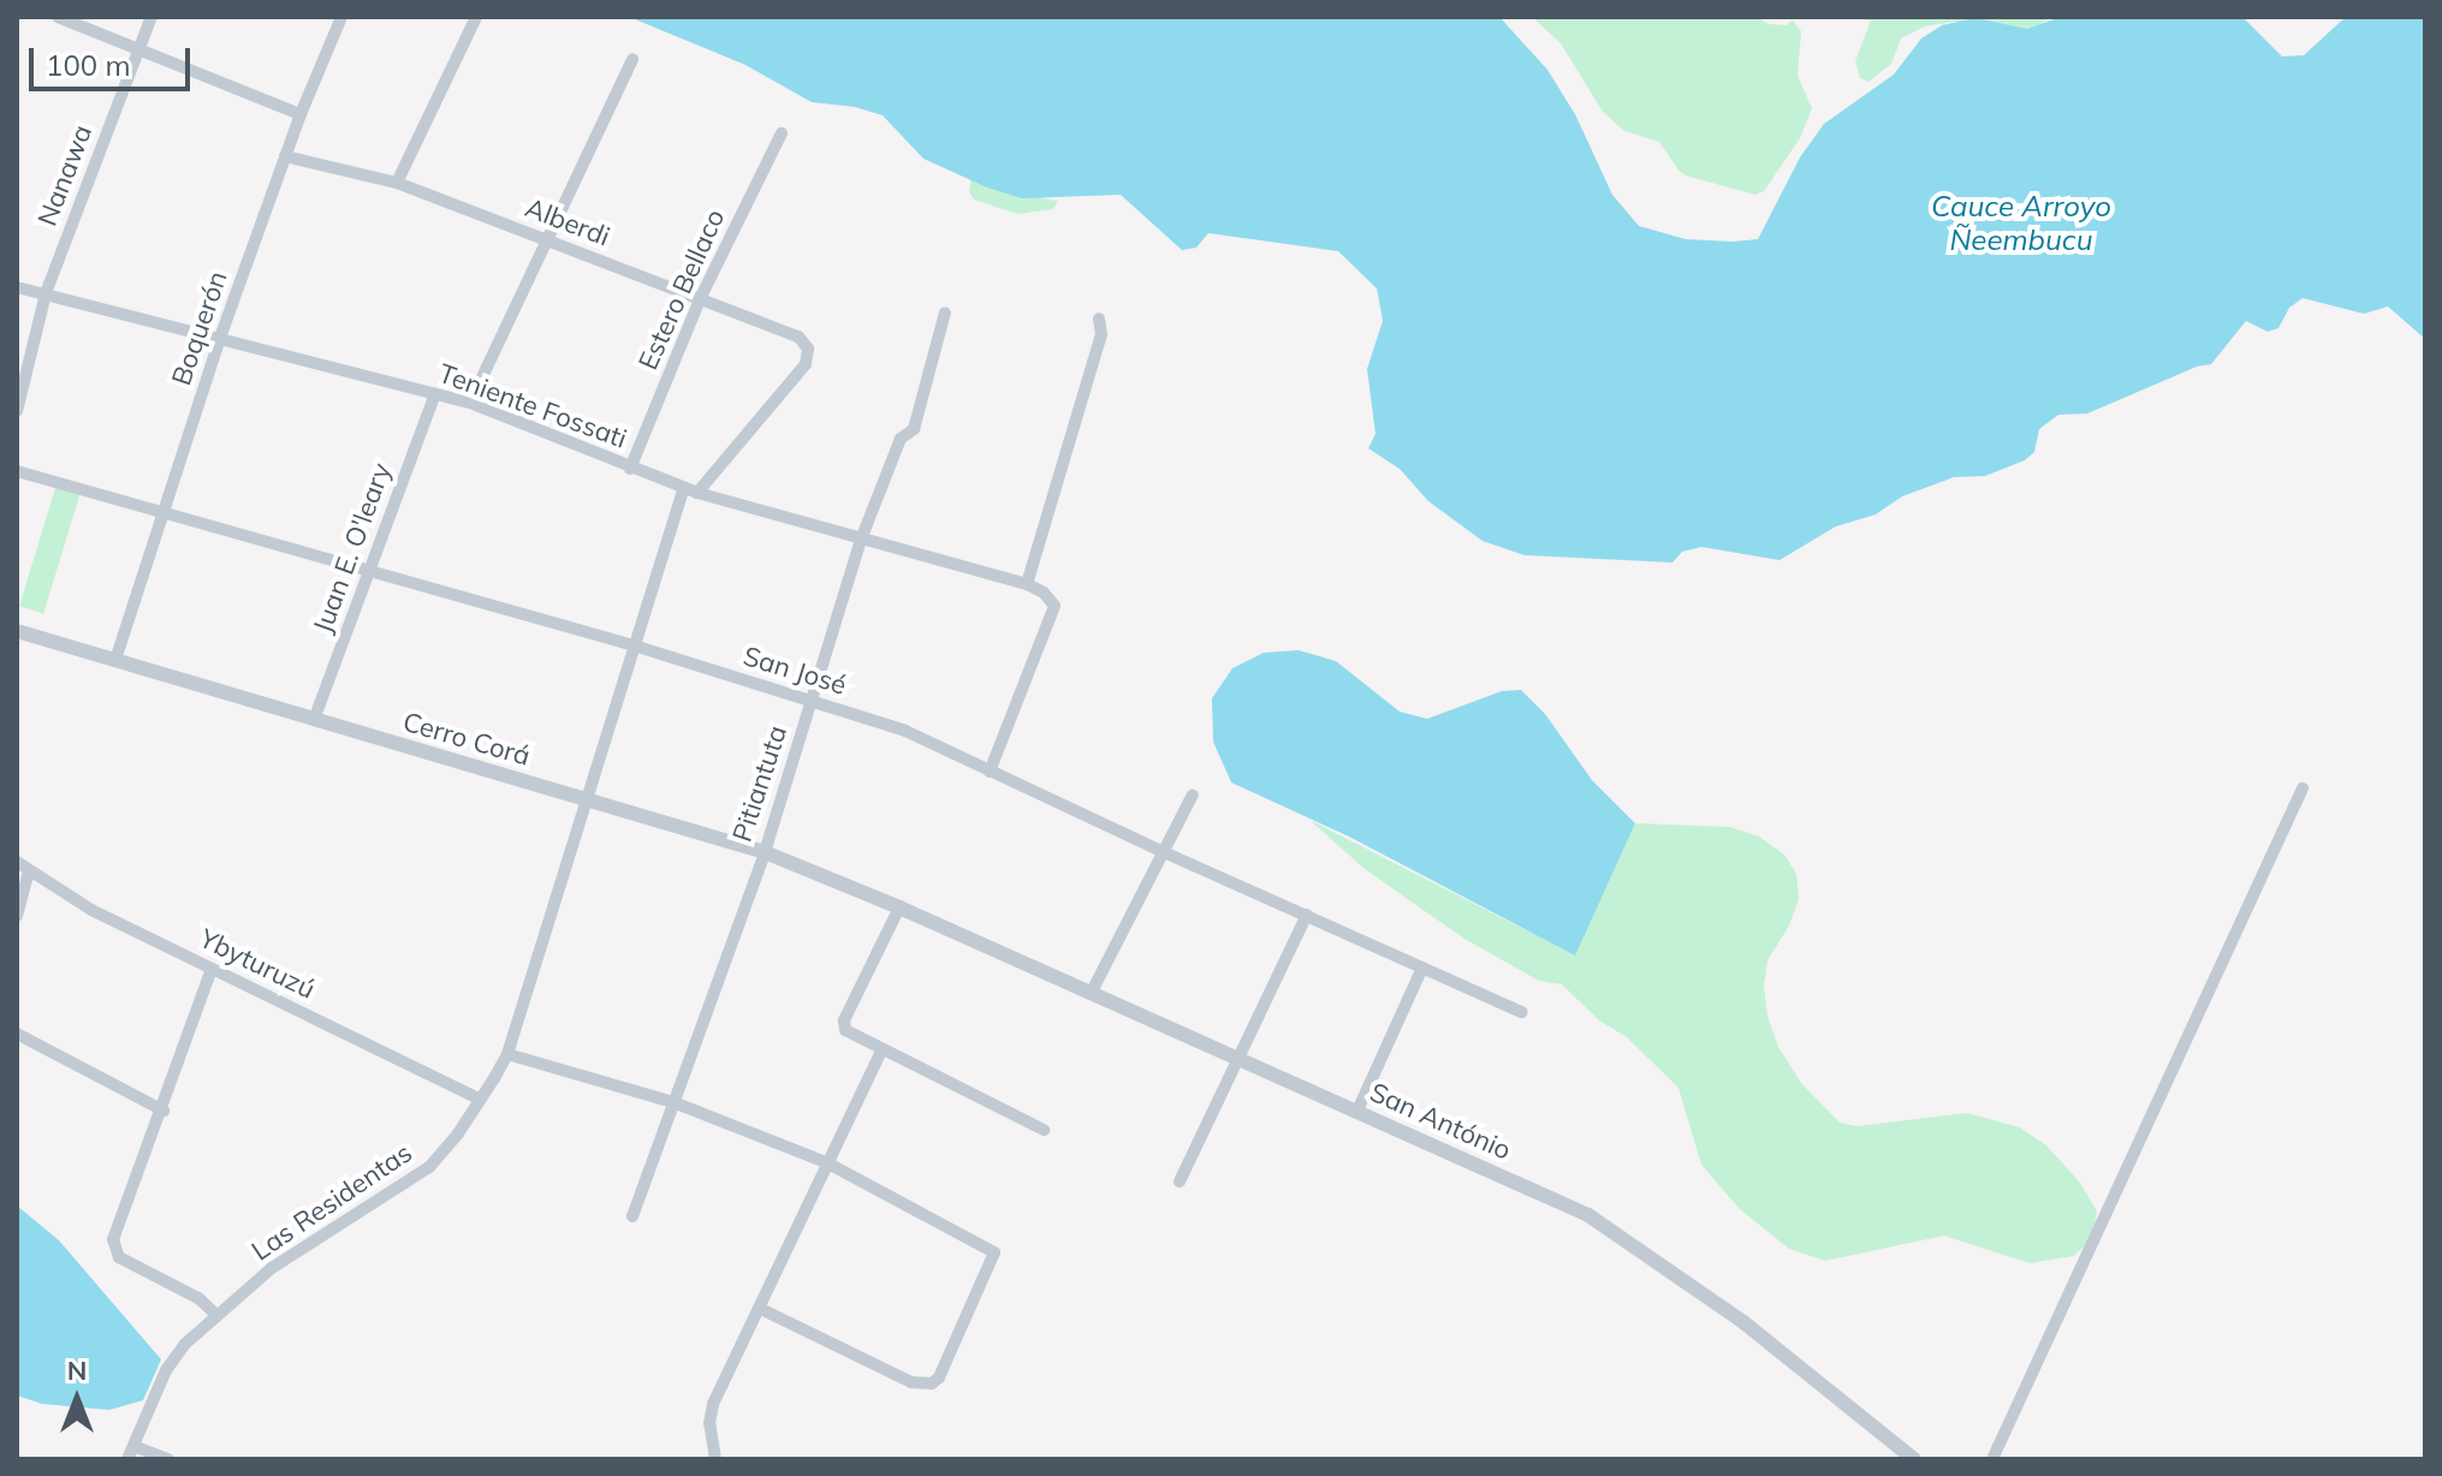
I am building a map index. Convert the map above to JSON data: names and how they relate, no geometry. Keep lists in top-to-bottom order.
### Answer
{
  "streets": {
    "street": [
      "Nanawa",
      "Alberdi",
      "Estero Bellaco",
      "Boquerón",
      "Teniente Fossati",
      "Juan E. O'leary",
      "San José",
      "Cerro Corá",
      "Pitiantuta",
      "Ybyturuzú",
      "San António",
      "Las Residentas"
    ]
  },
  "crossings": [
    ["Nanawa", "Teniente Fossati"],
    ["Alberdi", "Estero Bellaco"],
    ["Alberdi", "Boquerón"],
    ["Alberdi", "Teniente Fossati"],
    ["Alberdi", "Las Residentas"],
    ["Estero Bellaco", "Teniente Fossati"],
    ["Boquerón", "Teniente Fossati"],
    ["Boquerón", "San José"],
    ["Boquerón", "Cerro Corá"],
    ["Teniente Fossati", "Juan E. O'leary"],
    ["Teniente Fossati", "Pitiantuta"],
    ["Teniente Fossati", "Las Residentas"],
    ["Juan E. O'leary", "San José"],
    ["Juan E. O'leary", "Cerro Corá"],
    ["San José", "Pitiantuta"],
    ["San José", "Las Residentas"],
    ["Cerro Corá", "Pitiantuta"],
    ["Cerro Corá", "San António"],
    ["Cerro Corá", "Las Residentas"],
    ["Ybyturuzú", "Las Residentas"]
  ],
  "water": ["Cauce Arroyo Ñeembucu"],
  "scale_bar": "100 m",
  "north": "top"
}
